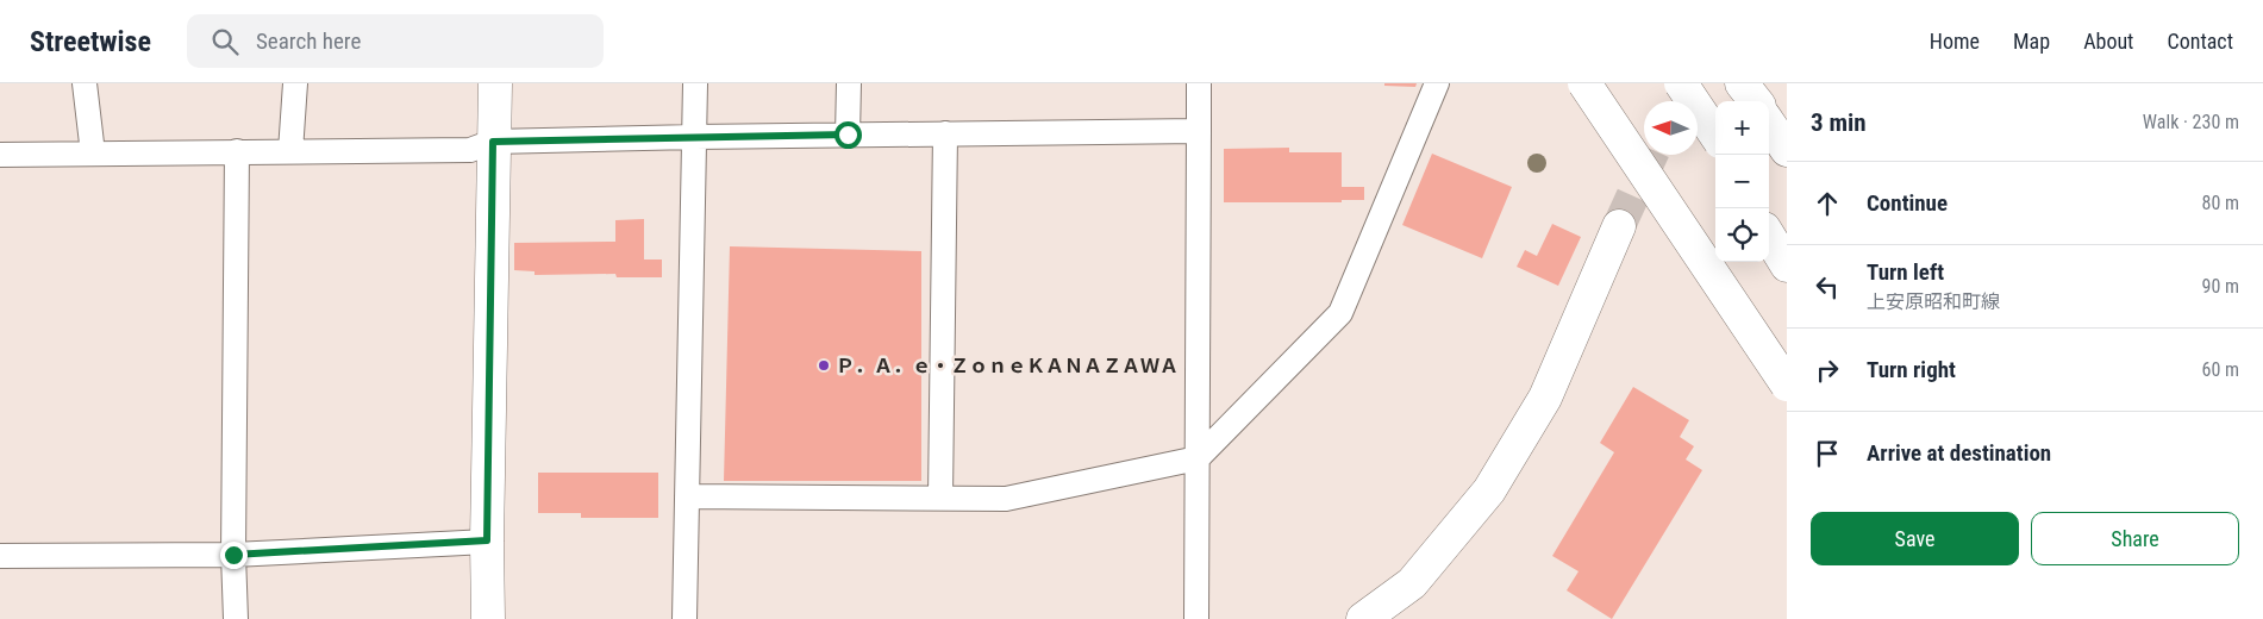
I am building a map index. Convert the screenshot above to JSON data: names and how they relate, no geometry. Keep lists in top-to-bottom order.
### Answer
{
  "places": ["Ｐ．Ａ．ｅ・ＺｏｎｅＫＡＮＡＺＡＷＡ"],
  "north": "left",
  "page": {
    "header": "Streetwise",
    "search": "Search here",
    "nav": [
      "Home",
      "Map",
      "About",
      "Contact"
    ],
    "heading": ["3 min", "Walk · 230 m"],
    "map_buttons": ["+", "−"],
    "list": [
      ["Continue", "80 m"],
      ["Turn left", "上安原昭和町線", "90 m"],
      ["Turn right", "60 m"],
      "Arrive at destination"
    ],
    "buttons": ["Save", "Share"]
  }
}
